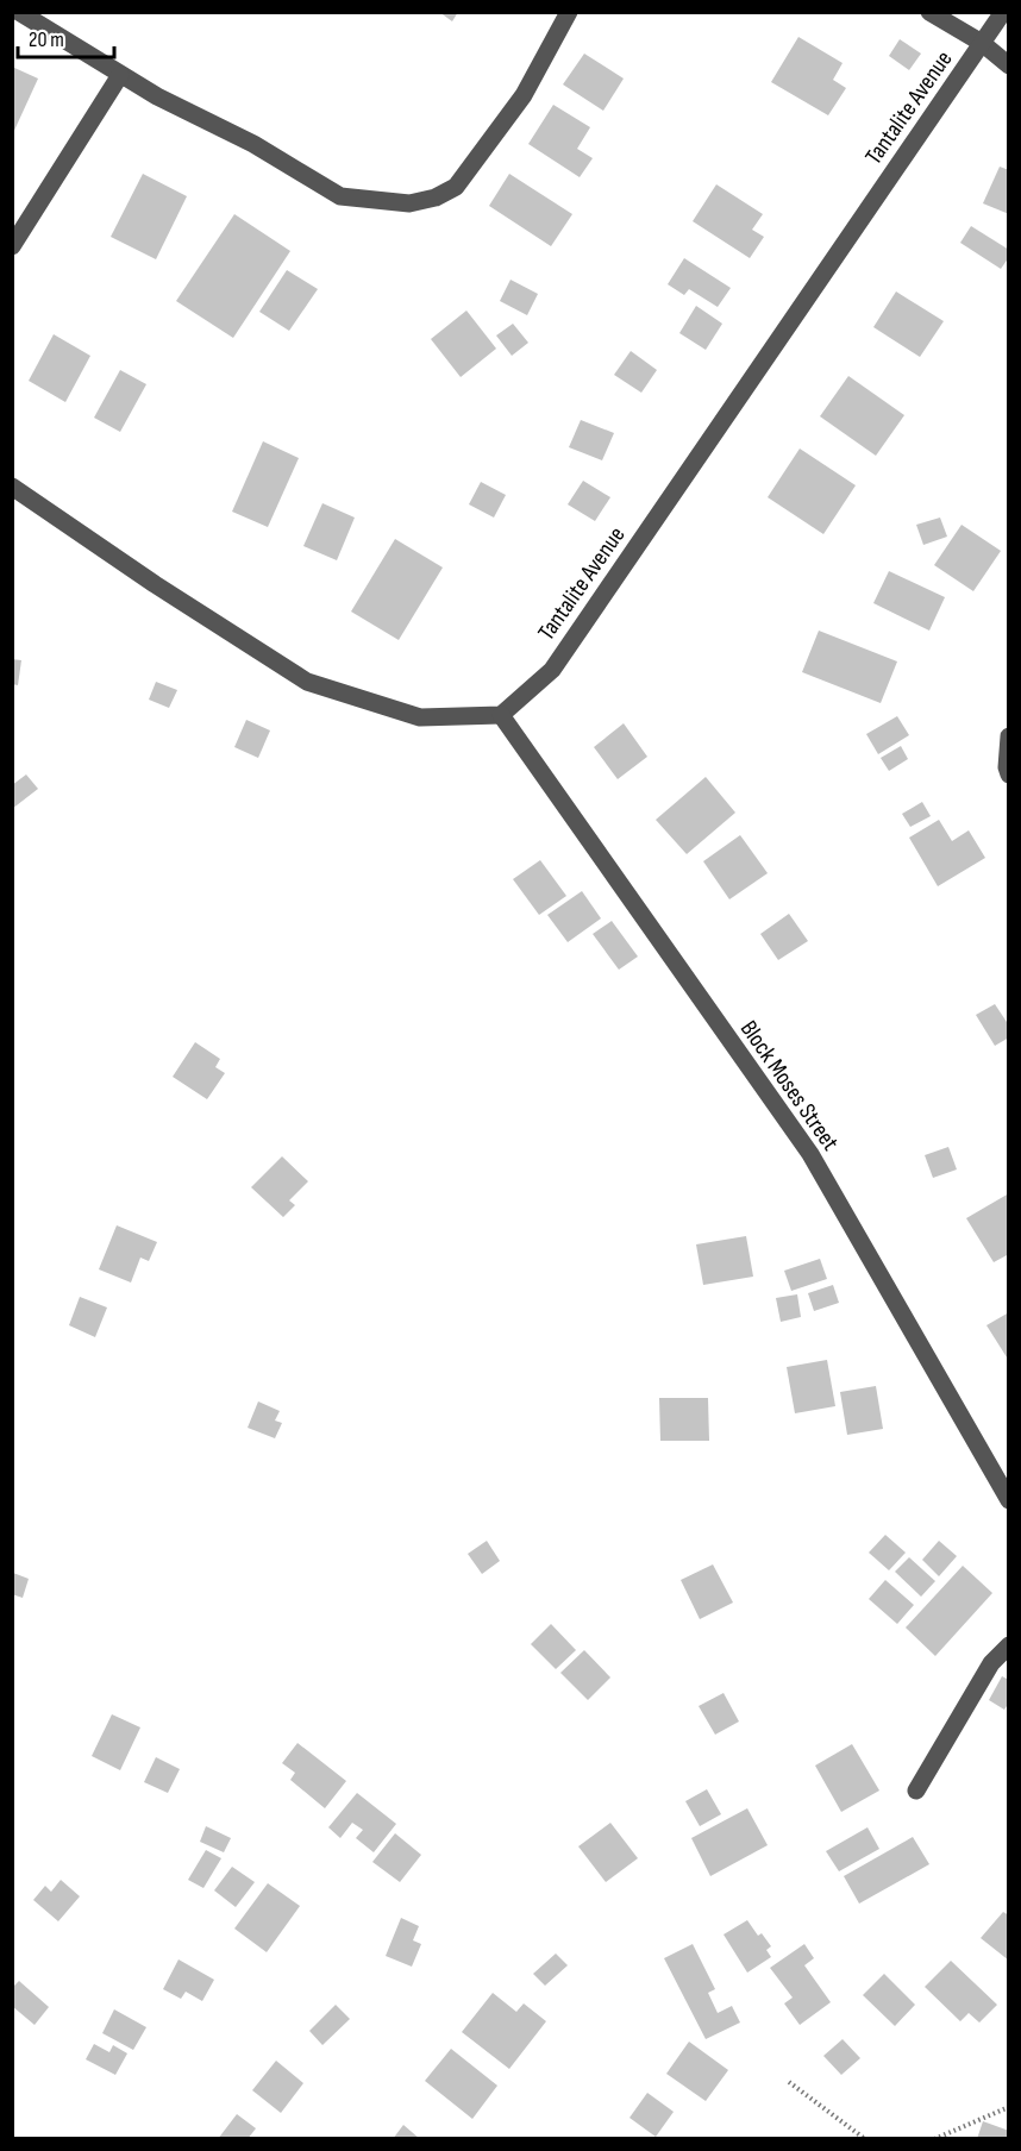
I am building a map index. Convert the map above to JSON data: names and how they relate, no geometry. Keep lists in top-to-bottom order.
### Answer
{
  "streets": {
    "street": ["Tantalite Avenue", "Block Moses Street"]
  },
  "crossings": [
    ["Tantalite Avenue", "Block Moses Street"]
  ],
  "scale_bar": "20 m"
}
